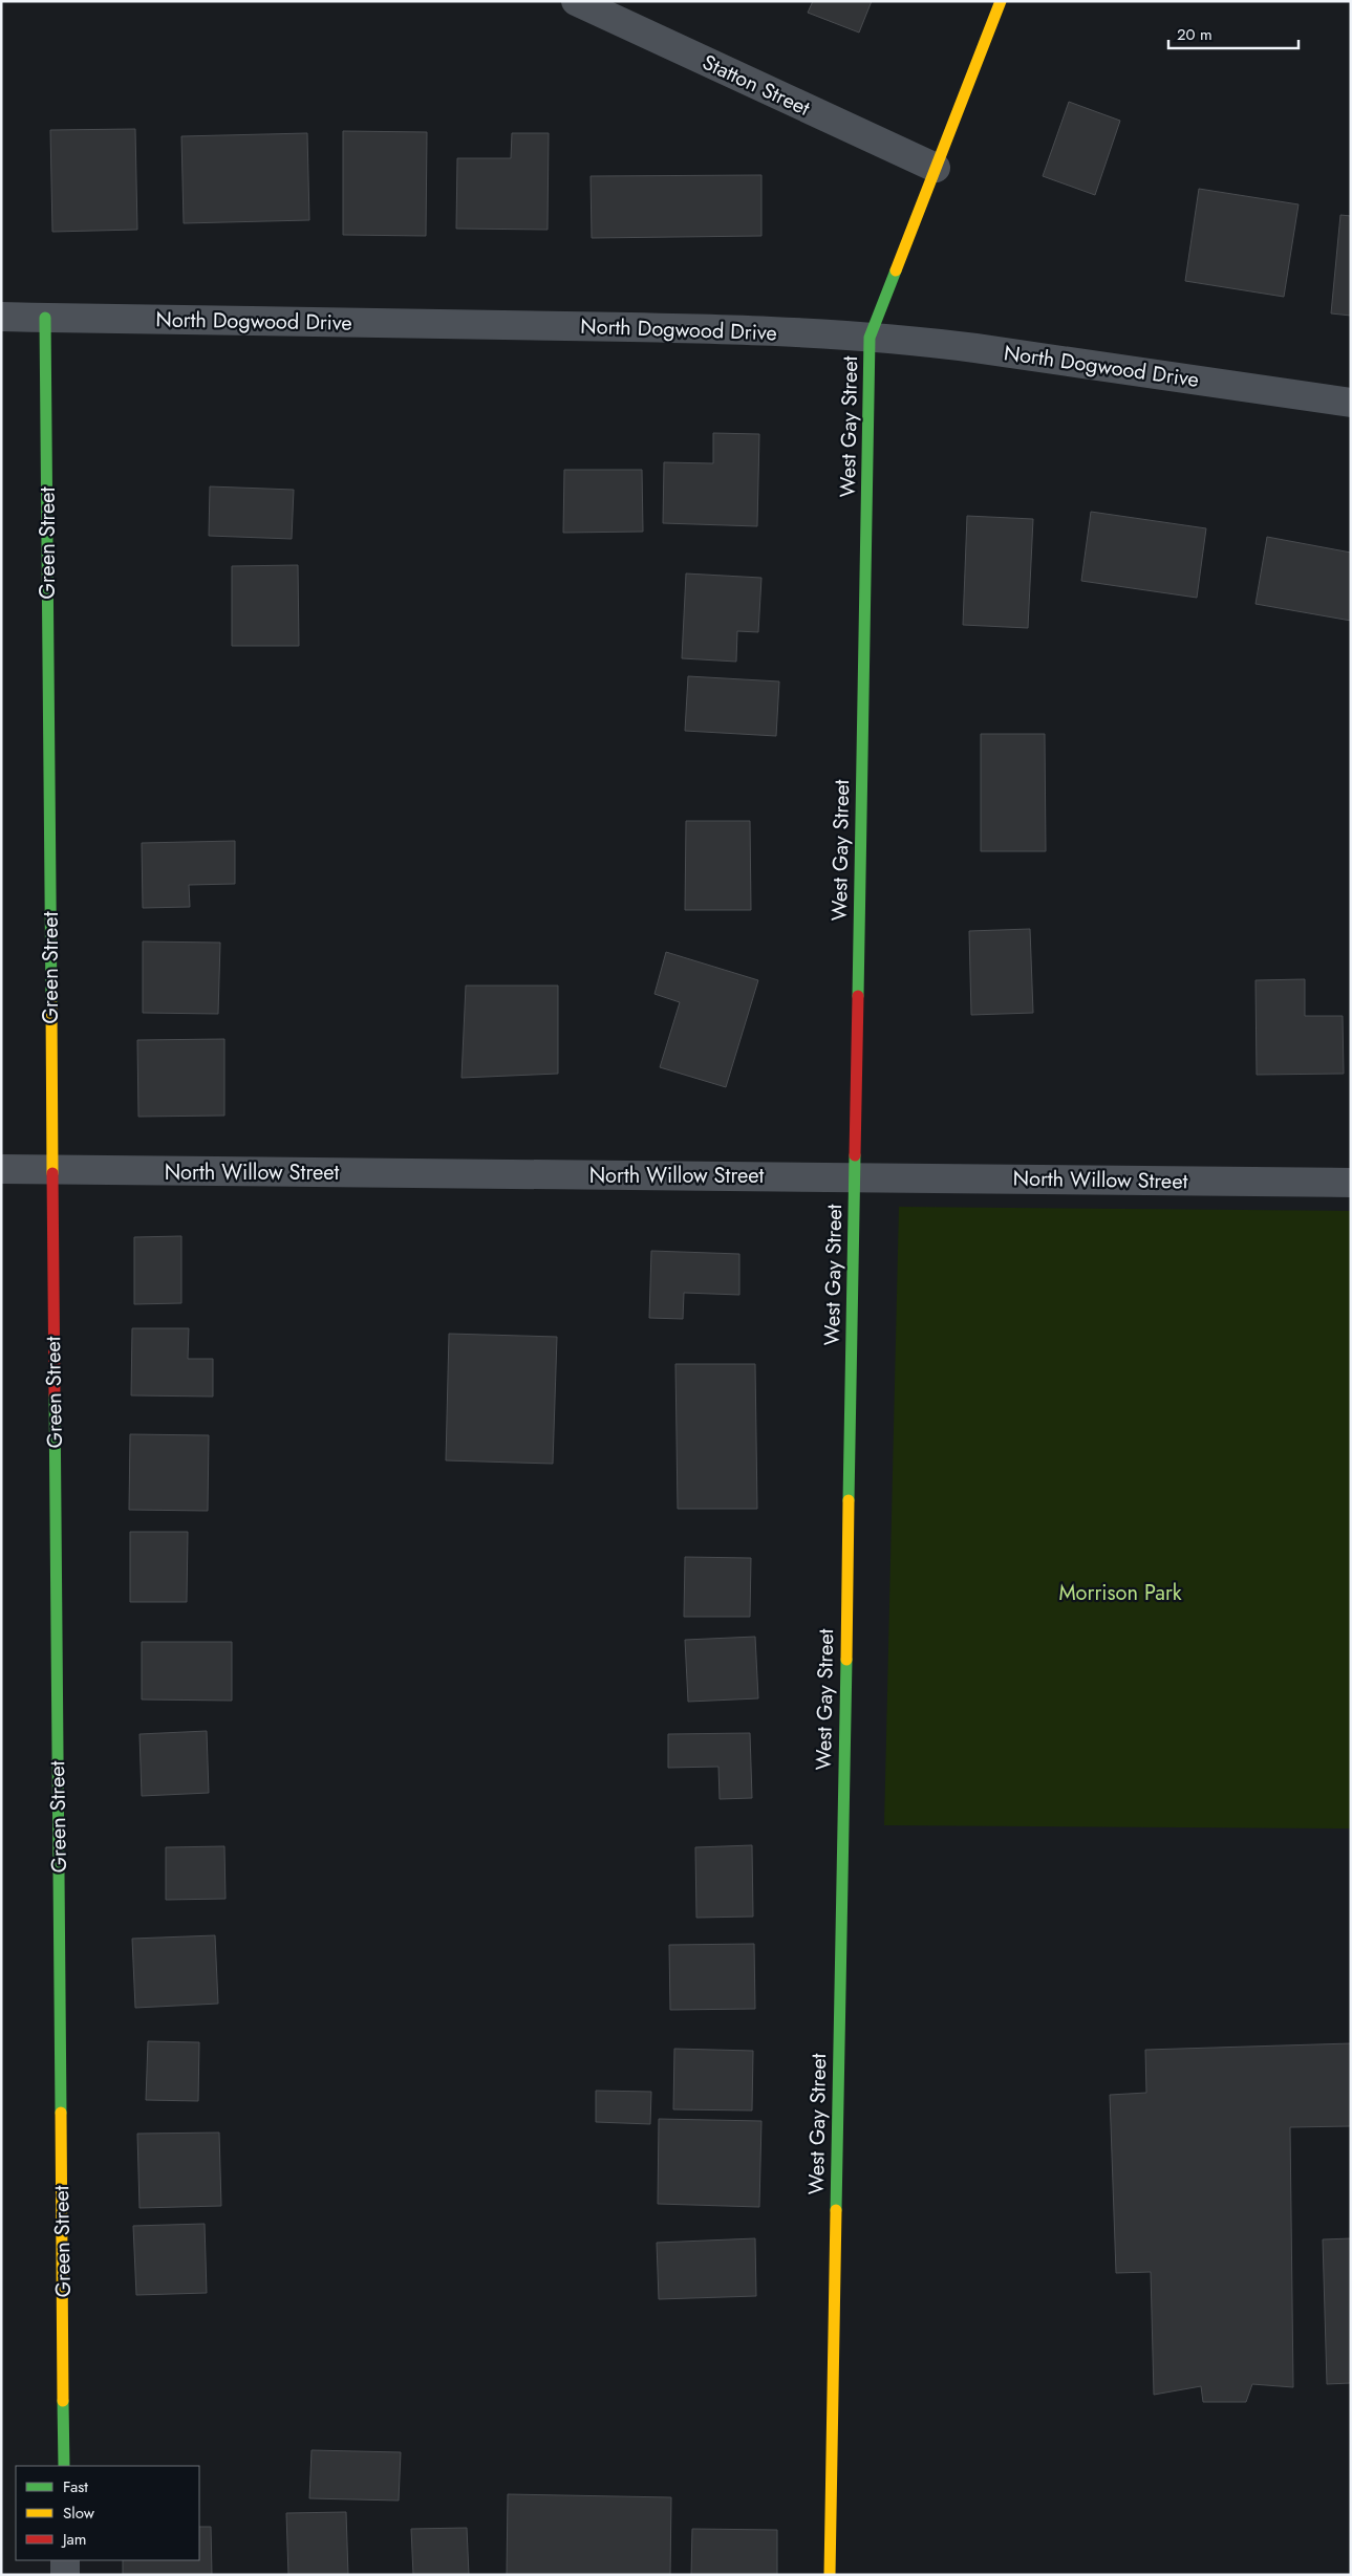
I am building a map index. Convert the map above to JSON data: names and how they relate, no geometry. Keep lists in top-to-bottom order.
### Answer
{
  "streets": {
    "street": [
      "Statton Street",
      "North Dogwood Drive",
      "West Gay Street",
      "Green Street",
      "North Willow Street"
    ]
  },
  "crossings": [
    ["Statton Street", "West Gay Street"],
    ["North Dogwood Drive", "West Gay Street"],
    ["North Dogwood Drive", "Green Street"],
    ["West Gay Street", "North Willow Street"],
    ["Green Street", "North Willow Street"]
  ],
  "parks": ["Morrison Park"],
  "legend": ["Fast", "Slow", "Jam"],
  "scale_bar": "20 m"
}
